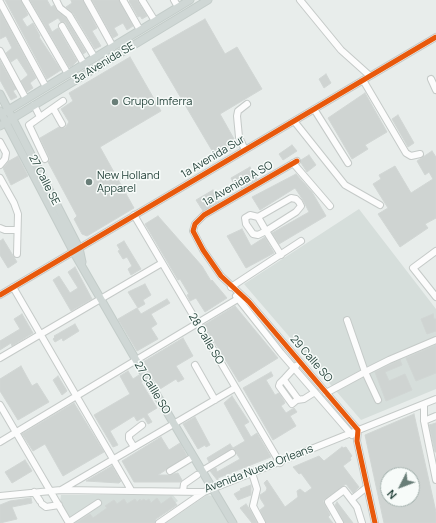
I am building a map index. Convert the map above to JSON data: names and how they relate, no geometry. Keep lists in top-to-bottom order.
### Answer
{
  "streets": {
    "main road": ["3a Avenida SE", "27 Calle SE", "27 Callle SO"],
    "street": [
      "1a Avenida Sur",
      "1a Avenida A SO",
      "28 Calle SO",
      "29 Calle SO",
      "Avenida Nueva Orleans"
    ]
  },
  "crossings": [
    ["3a Avenida SE", "27 Calle SE"],
    ["1a Avenida Sur", "27 Calle SE"],
    ["1a Avenida Sur", "28 Calle SO"],
    ["27 Calle SE", "27 Callle SO"],
    ["1a Avenida A SO", "29 Calle SO"],
    ["28 Calle SO", "Avenida Nueva Orleans"],
    ["29 Calle SO", "Avenida Nueva Orleans"],
    ["27 Callle SO", "Avenida Nueva Orleans"]
  ],
  "places": ["Grupo Imferra", "New Holland Apparel"],
  "north": "bottom left"
}
